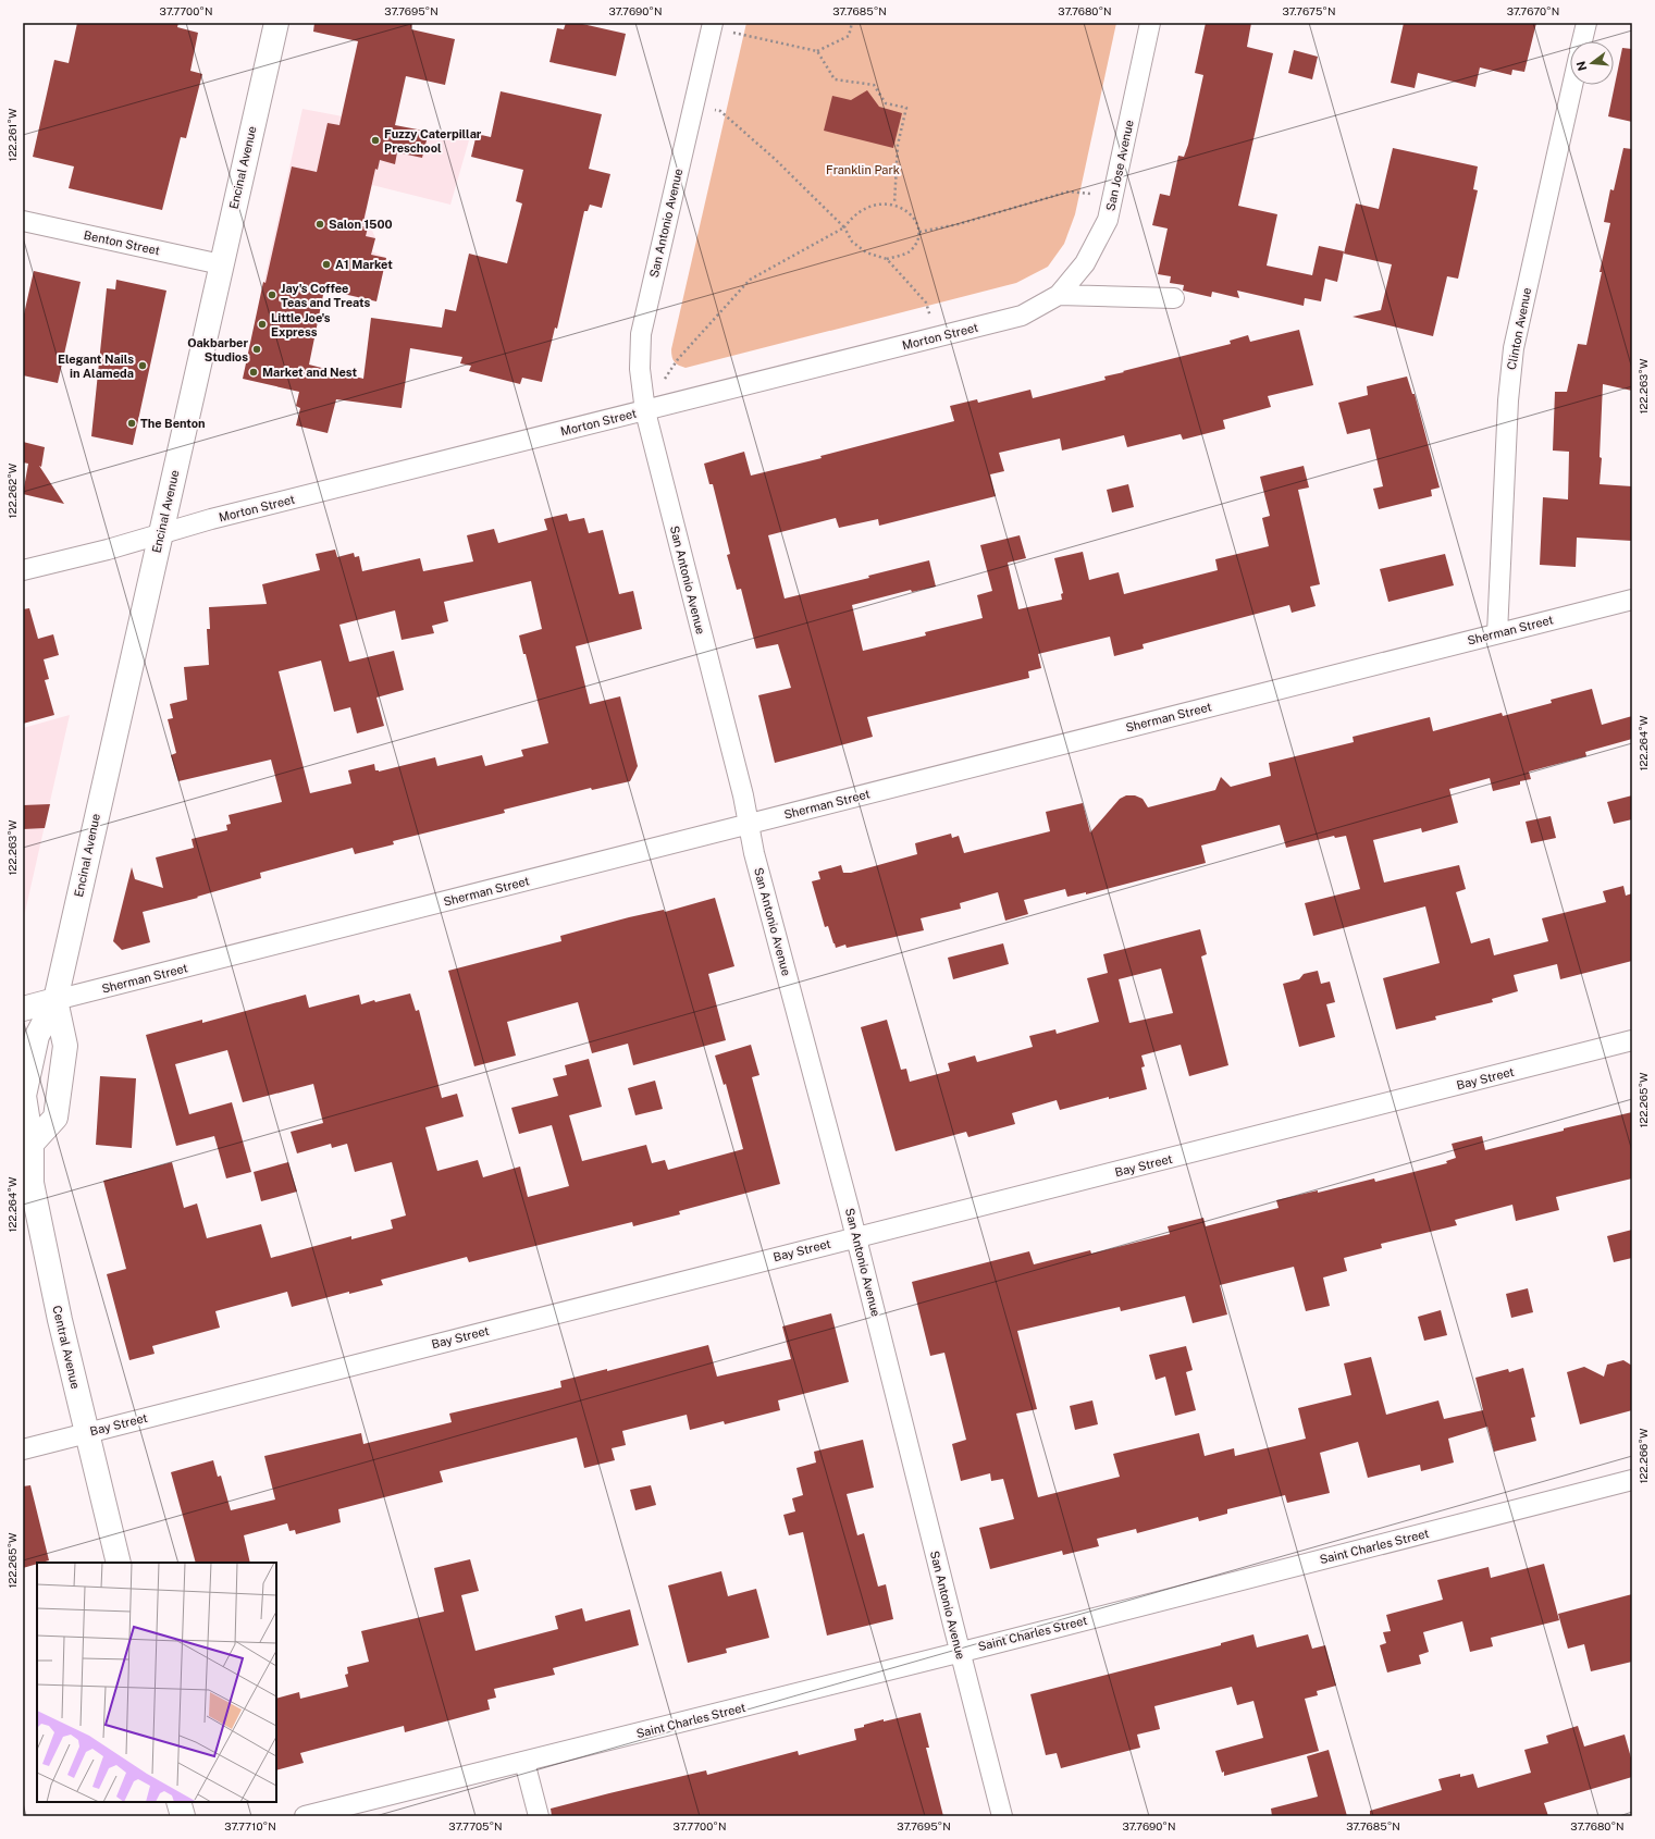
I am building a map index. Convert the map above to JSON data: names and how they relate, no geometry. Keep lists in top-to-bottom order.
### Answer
{
  "streets": {
    "main road": ["Encinal Avenue", "Sherman Street", "Central Avenue"],
    "street": [
      "San Jose Avenue",
      "San Antonio Avenue",
      "Benton Street",
      "Clinton Avenue",
      "Morton Street",
      "Bay Street",
      "Saint Charles Street"
    ]
  },
  "crossings": [
    ["San Jose Avenue", "Morton Street"],
    ["Encinal Avenue", "Benton Street"],
    ["Encinal Avenue", "Morton Street"],
    ["Encinal Avenue", "Sherman Street"],
    ["Encinal Avenue", "Central Avenue"],
    ["San Antonio Avenue", "Morton Street"],
    ["San Antonio Avenue", "Sherman Street"],
    ["San Antonio Avenue", "Bay Street"],
    ["San Antonio Avenue", "Saint Charles Street"],
    ["Clinton Avenue", "Sherman Street"],
    ["Bay Street", "Central Avenue"]
  ],
  "parks": ["Franklin Park"],
  "places": [
    "Fuzzy Caterpillar Preschool",
    "Salon 1500",
    "A1 Market",
    "Jay's Coffee Teas and Treats",
    "Little Joe's Express",
    "Oakbarber Studios",
    "Elegant Nails in Alameda",
    "Market and Nest",
    "The Benton"
  ],
  "north": "left",
  "coordinates": [
    "37.7700°N",
    "37.7695°N",
    "37.7690°N",
    "37.7685°N",
    "37.7680°N",
    "37.7675°N",
    "37.7670°N",
    "122.261°W",
    "122.263°W",
    "122.262°W",
    "122.264°W",
    "122.265°W",
    "122.266°W",
    "37.7710°N",
    "37.7705°N"
  ]
}
